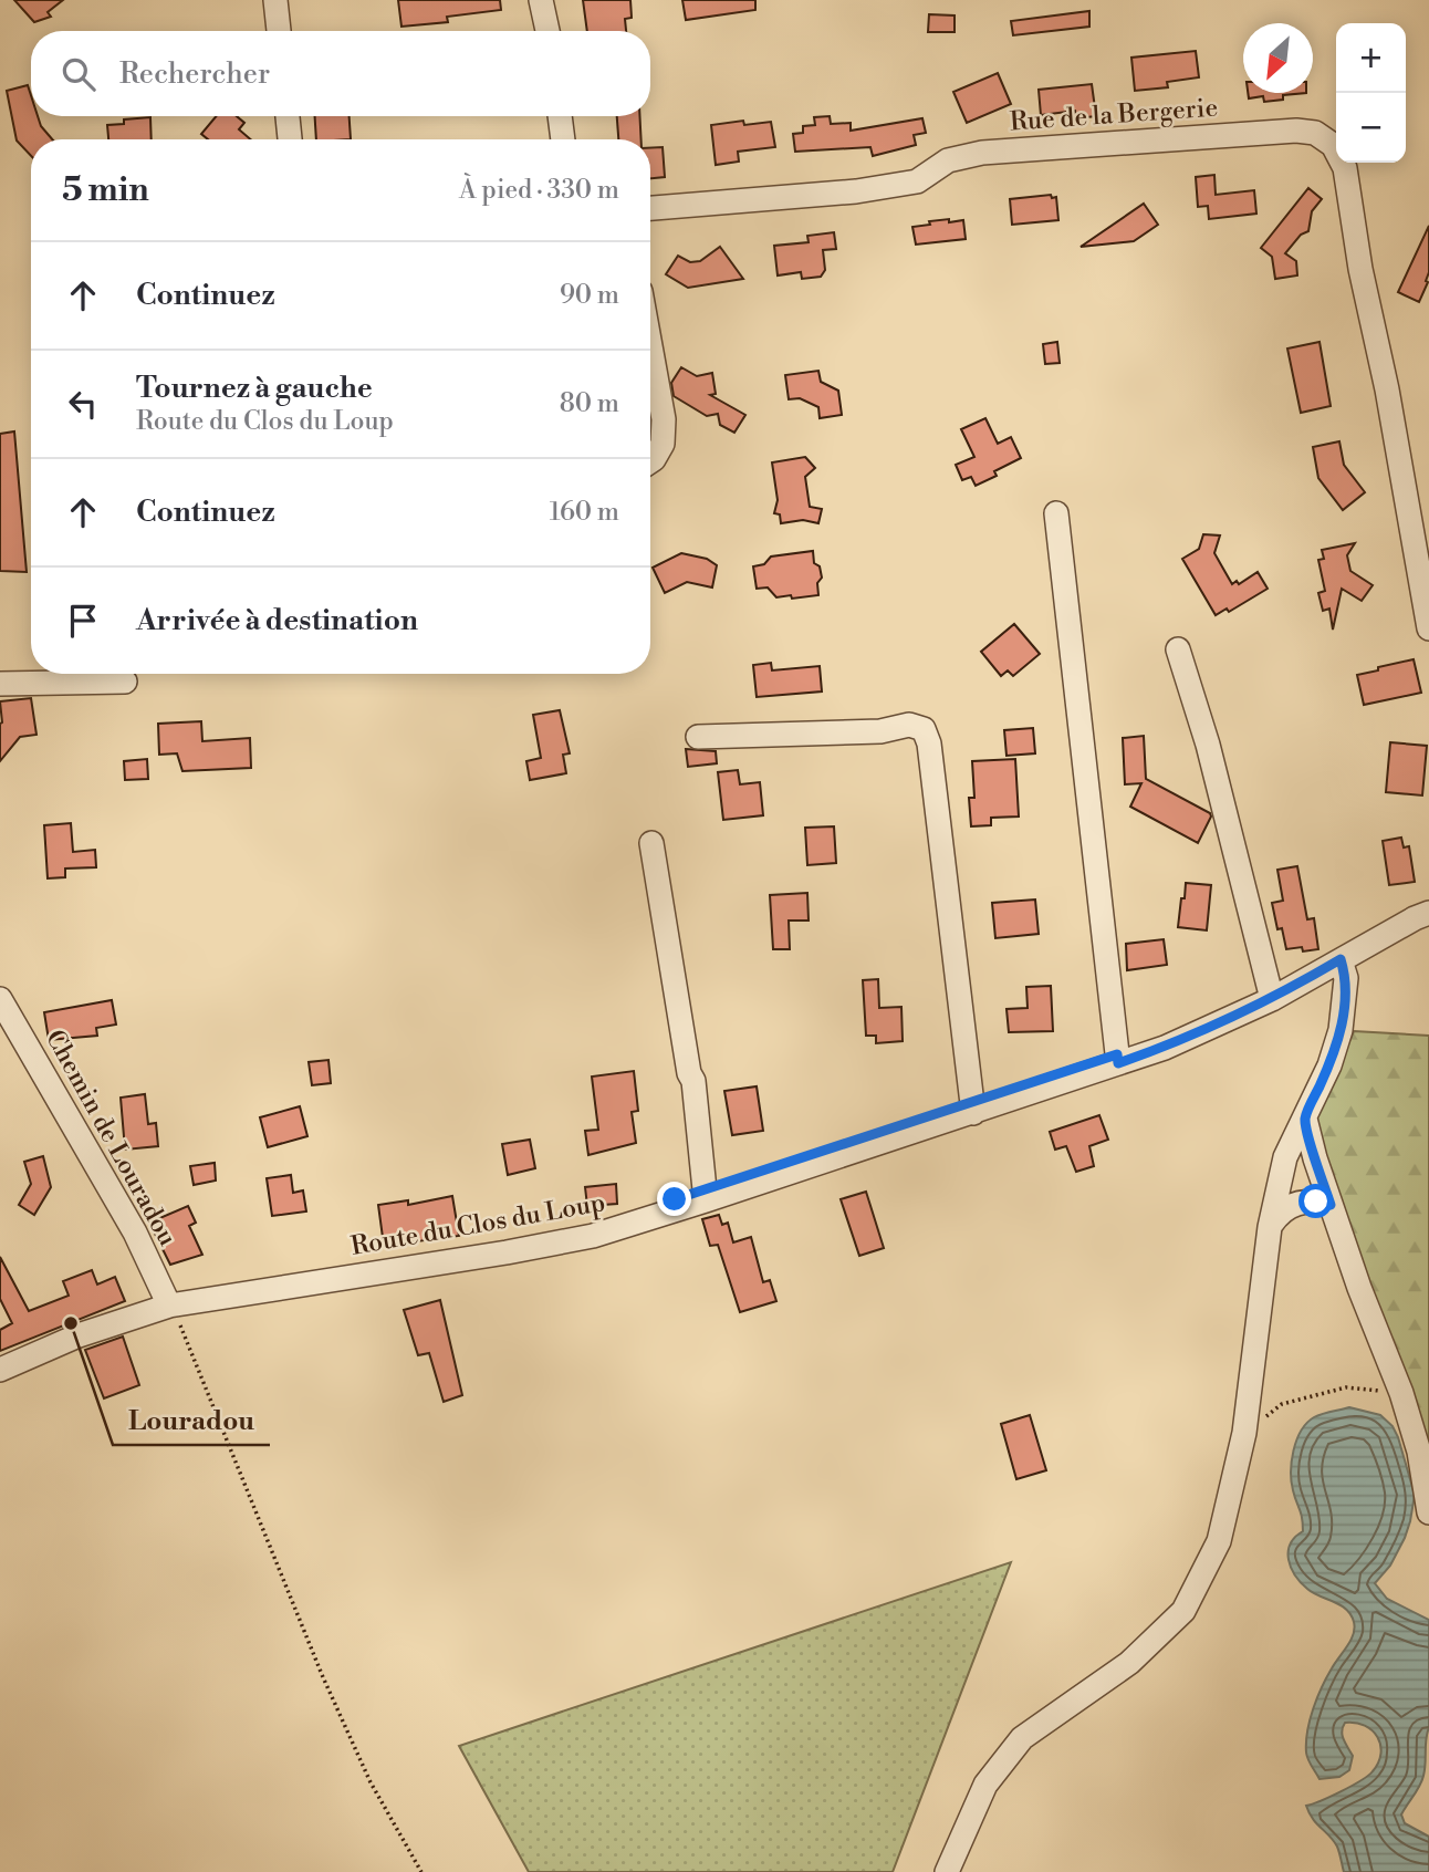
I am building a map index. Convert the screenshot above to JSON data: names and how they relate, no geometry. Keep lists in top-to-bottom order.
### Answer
{
  "streets": {
    "street": ["Rue de la Bergerie", "Chemin de Louradou", "Route du Clos du Loup"]
  },
  "crossings": [
    ["Chemin de Louradou", "Route du Clos du Loup"]
  ],
  "places": ["Louradou"],
  "north": "bottom left",
  "page": {
    "map_buttons": ["+", "−"],
    "search": "Rechercher",
    "heading": ["5 min", "À pied · 330 m"],
    "list": [
      ["Continuez", "90 m"],
      ["Tournez à gauche", "Route du Clos du Loup", "80 m"],
      ["Continuez", "160 m"],
      "Arrivée à destination"
    ]
  }
}
